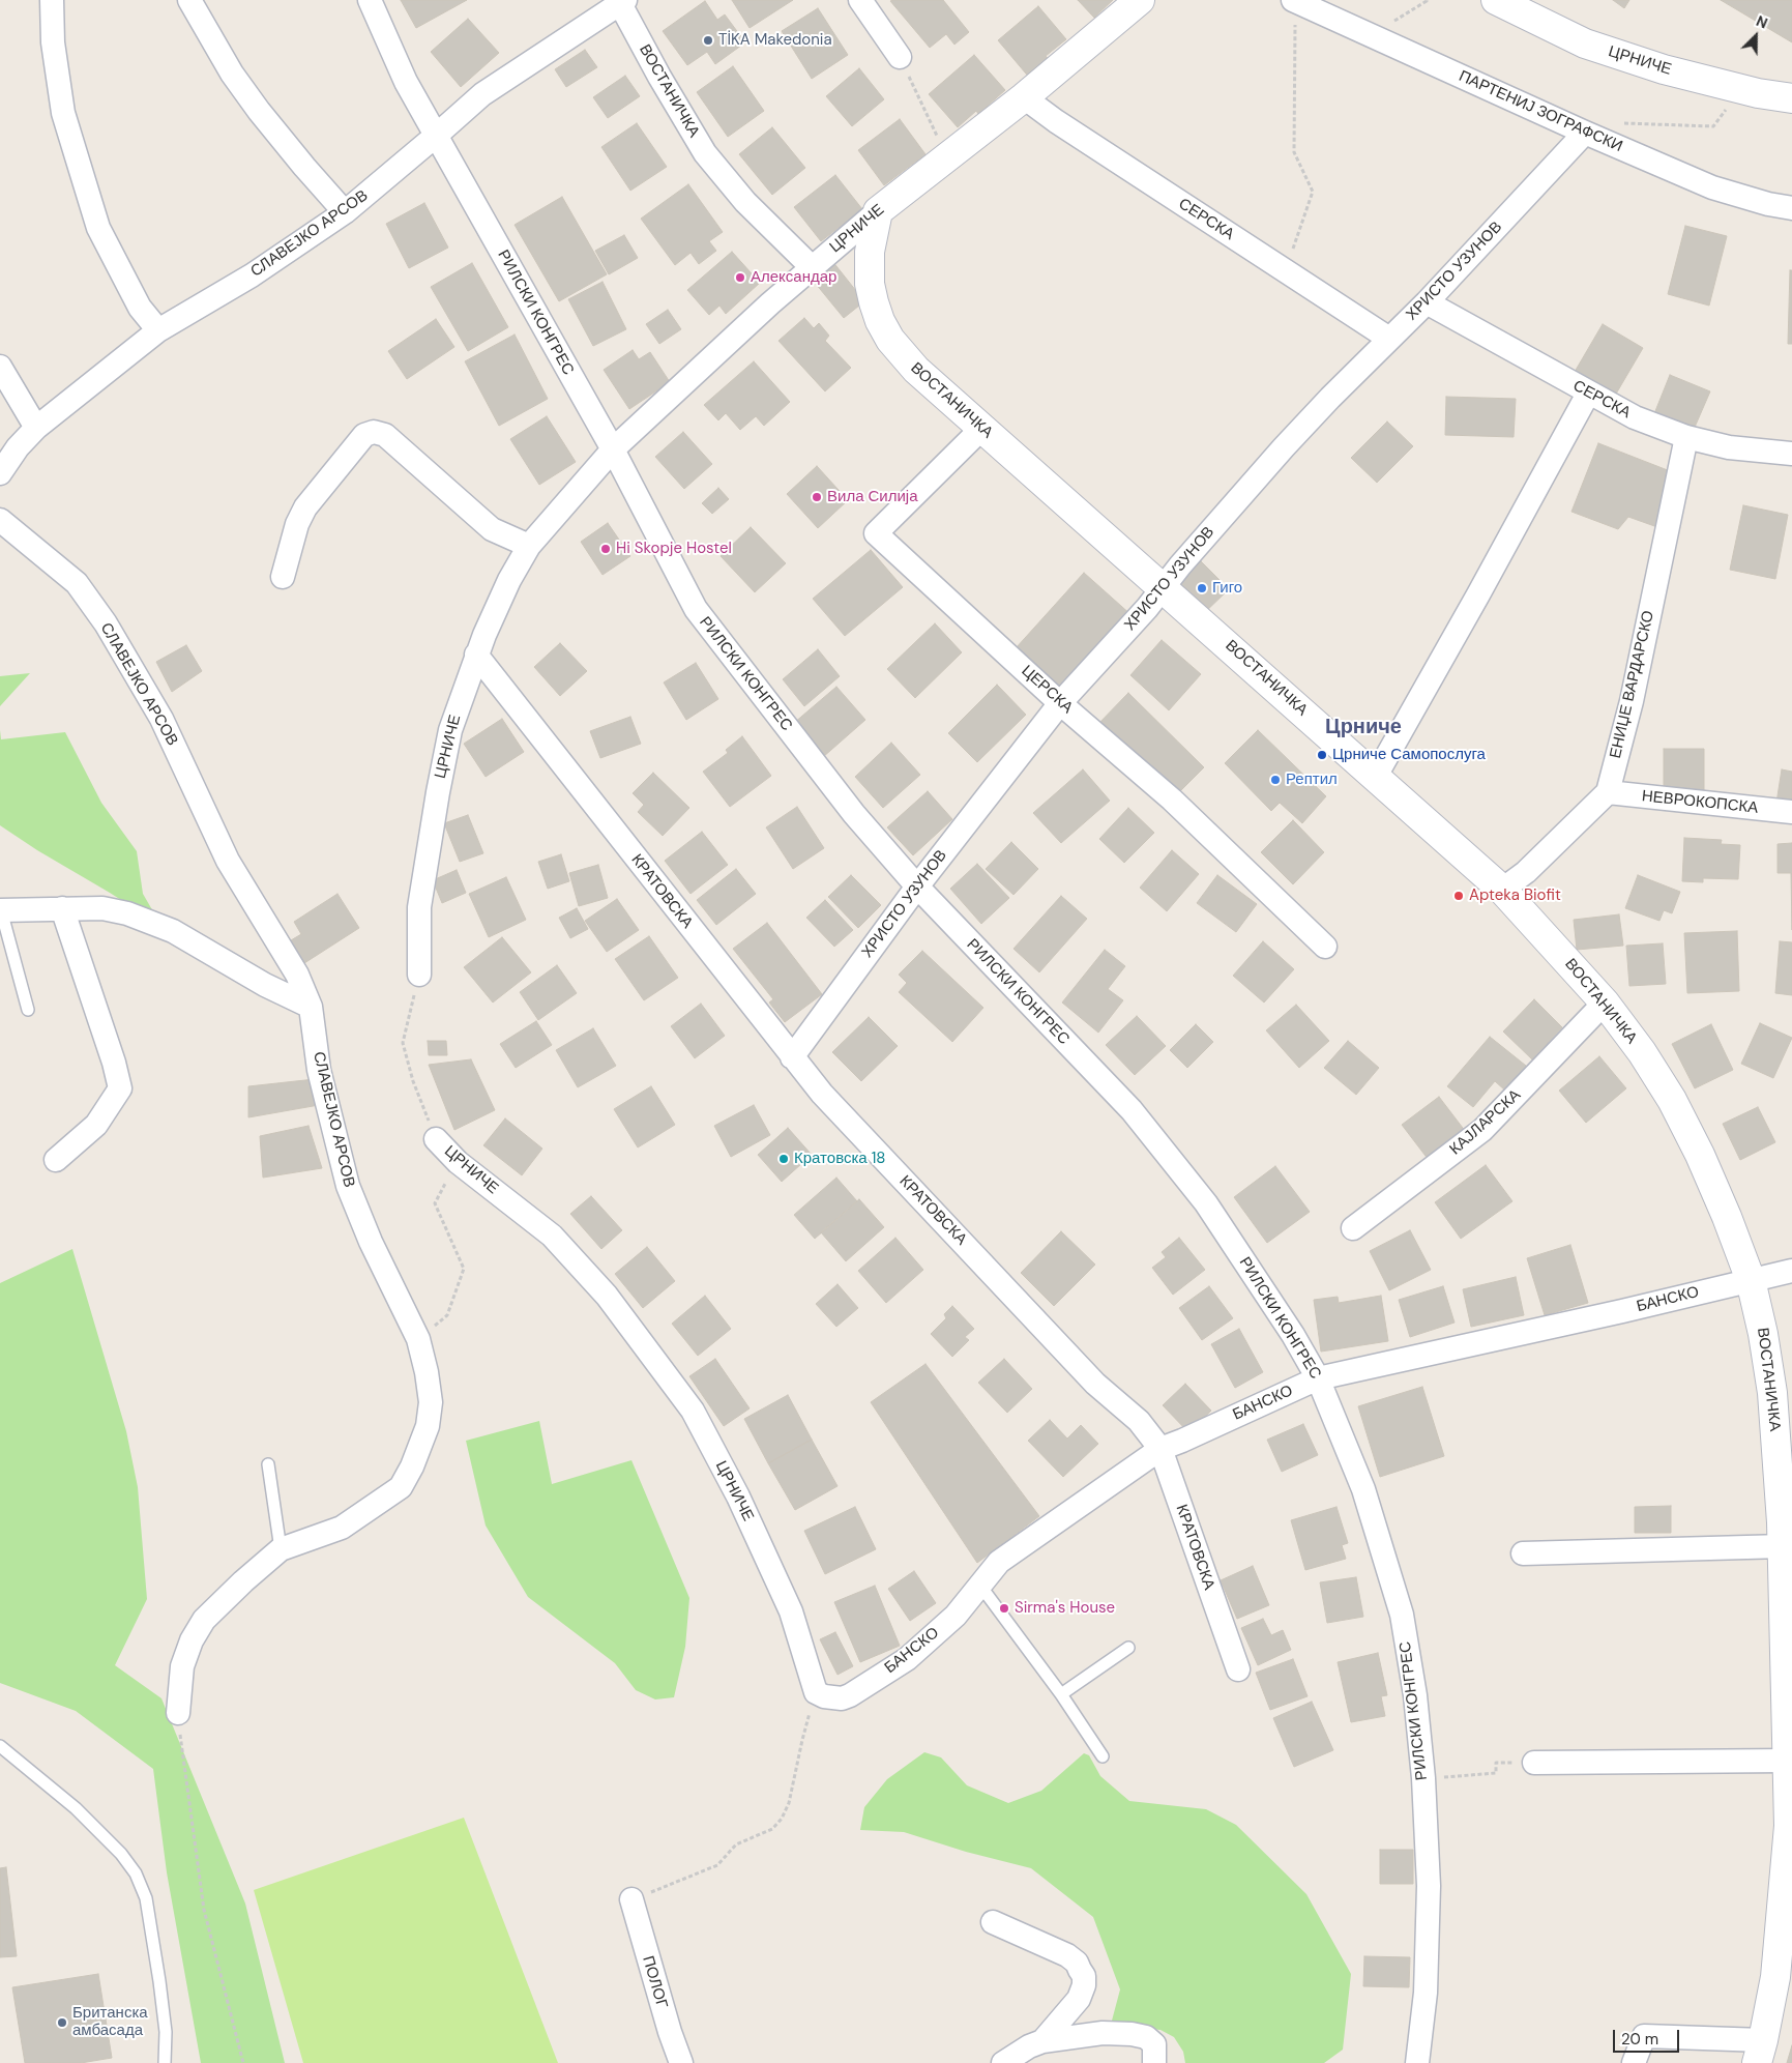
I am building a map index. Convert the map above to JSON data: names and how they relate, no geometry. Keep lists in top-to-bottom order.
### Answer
{
  "streets": {
    "street": [
      "ЦРНИЧЕ",
      "ВОСТАНИЧКА",
      "ПАРТЕНИЈ ЗОГРАФСКИ",
      "СЕРСКА",
      "СЛАВЕЈКО АРСОВ",
      "ХРИСТО УЗУНОВ",
      "РИЛСКИ КОНГРЕС",
      "ЕНИЏЕ ВАРДАРСКО",
      "ЦЕРСКА",
      "НЕВРОКОПСКА",
      "КРАТОВСКА",
      "КАЈЛАРСКА",
      "БАНСКО",
      "ПОЛОГ"
    ]
  },
  "crossings": [
    ["ЦРНИЧЕ", "ВОСТАНИЧКА"],
    ["ЦРНИЧЕ", "СЕРСКА"],
    ["ЦРНИЧЕ", "РИЛСКИ КОНГРЕС"],
    ["ЦРНИЧЕ", "КРАТОВСКА"],
    ["ЦРНИЧЕ", "БАНСКО"],
    ["ВОСТАНИЧКА", "СЛАВЕЈКО АРСОВ"],
    ["ВОСТАНИЧКА", "ХРИСТО УЗУНОВ"],
    ["ВОСТАНИЧКА", "ЦЕРСКА"],
    ["ВОСТАНИЧКА", "КАЈЛАРСКА"],
    ["ВОСТАНИЧКА", "БАНСКО"],
    ["ПАРТЕНИЈ ЗОГРАФСКИ", "ХРИСТО УЗУНОВ"],
    ["СЕРСКА", "ХРИСТО УЗУНОВ"],
    ["СЕРСКА", "ЕНИЏЕ ВАРДАРСКО"],
    ["СЛАВЕЈКО АРСОВ", "РИЛСКИ КОНГРЕС"],
    ["ХРИСТО УЗУНОВ", "РИЛСКИ КОНГРЕС"],
    ["ХРИСТО УЗУНОВ", "ЦЕРСКА"],
    ["ХРИСТО УЗУНОВ", "КРАТОВСКА"],
    ["РИЛСКИ КОНГРЕС", "БАНСКО"],
    ["ЕНИЏЕ ВАРДАРСКО", "НЕВРОКОПСКА"],
    ["КРАТОВСКА", "БАНСКО"]
  ],
  "districts": ["Црниче"],
  "places": [
    "TİKA Makedonia",
    "Александар",
    "Вила Силија",
    "Hi Skopje Hostel",
    "Гиго",
    "Црниче Самопослуга",
    "Рептил",
    "Apteka Biofit",
    "Кратовска 18",
    "Sirma's House",
    "Британска амбасада"
  ],
  "scale_bar": "20 m",
  "north": "top right"
}
